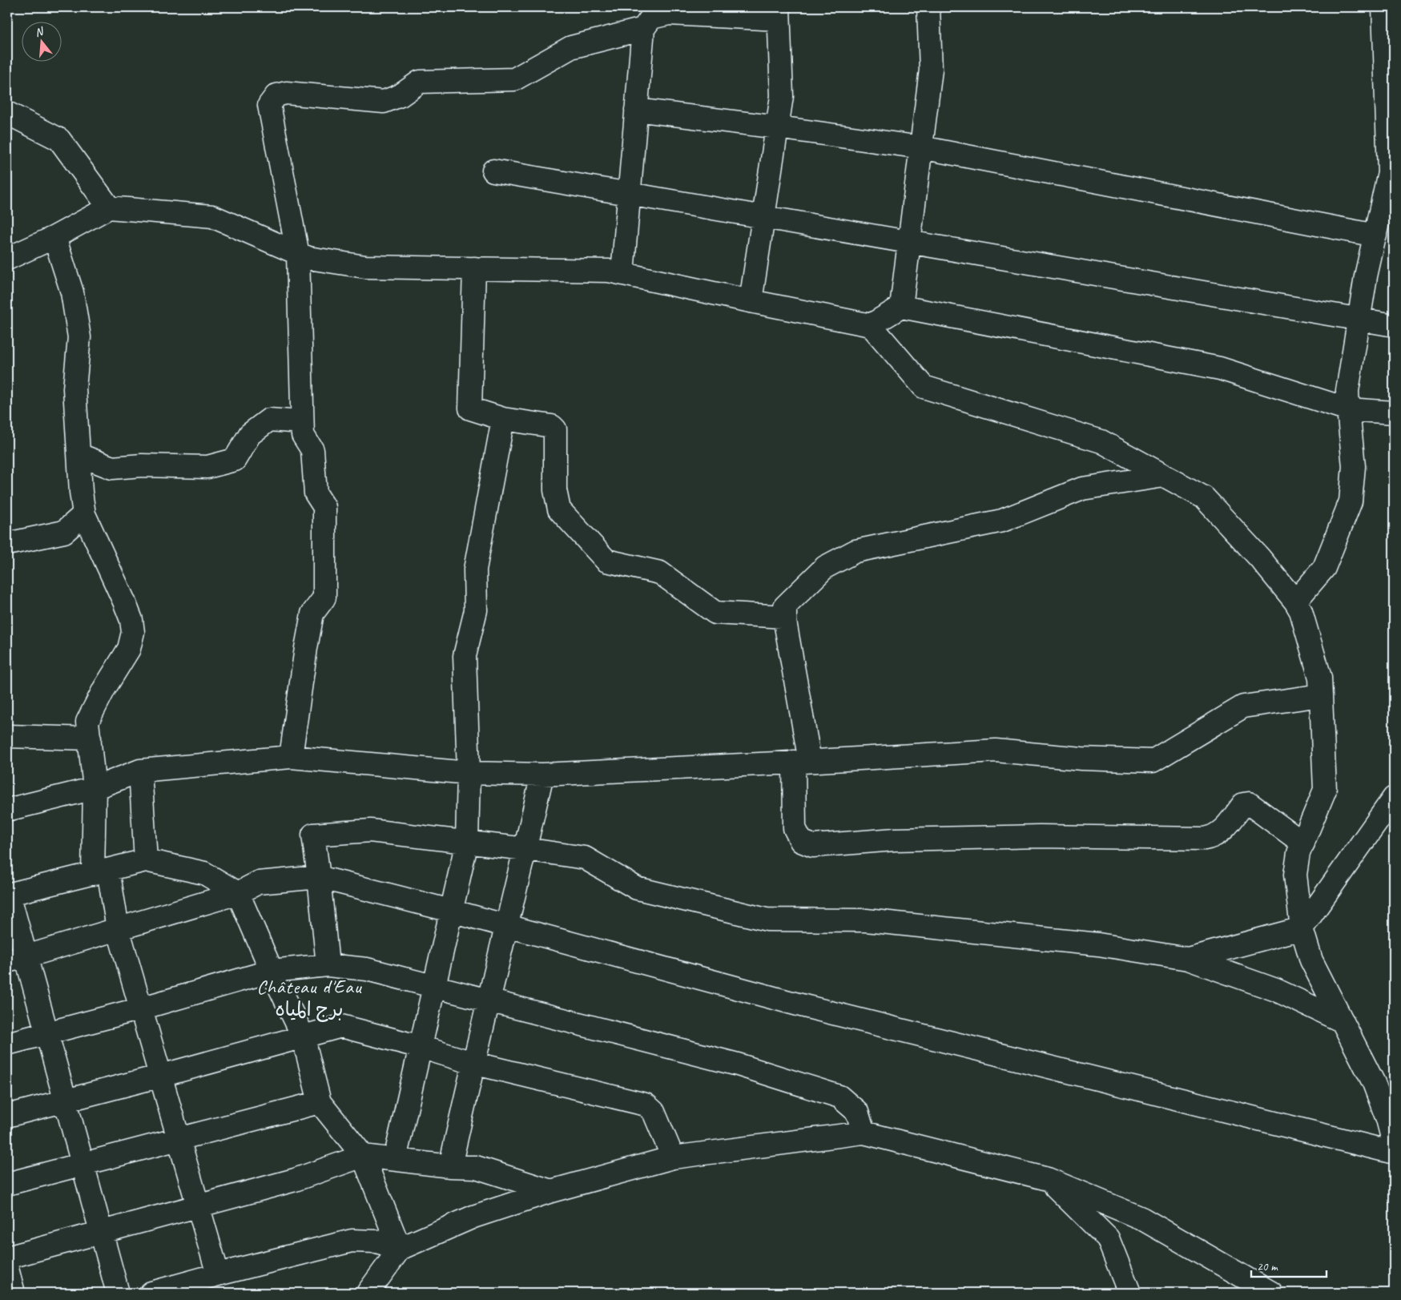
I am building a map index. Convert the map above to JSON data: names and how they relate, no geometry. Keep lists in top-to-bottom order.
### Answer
{
  "districts": ["Château d'Eau برج المياه"],
  "scale_bar": "20 m",
  "north": "top"
}
